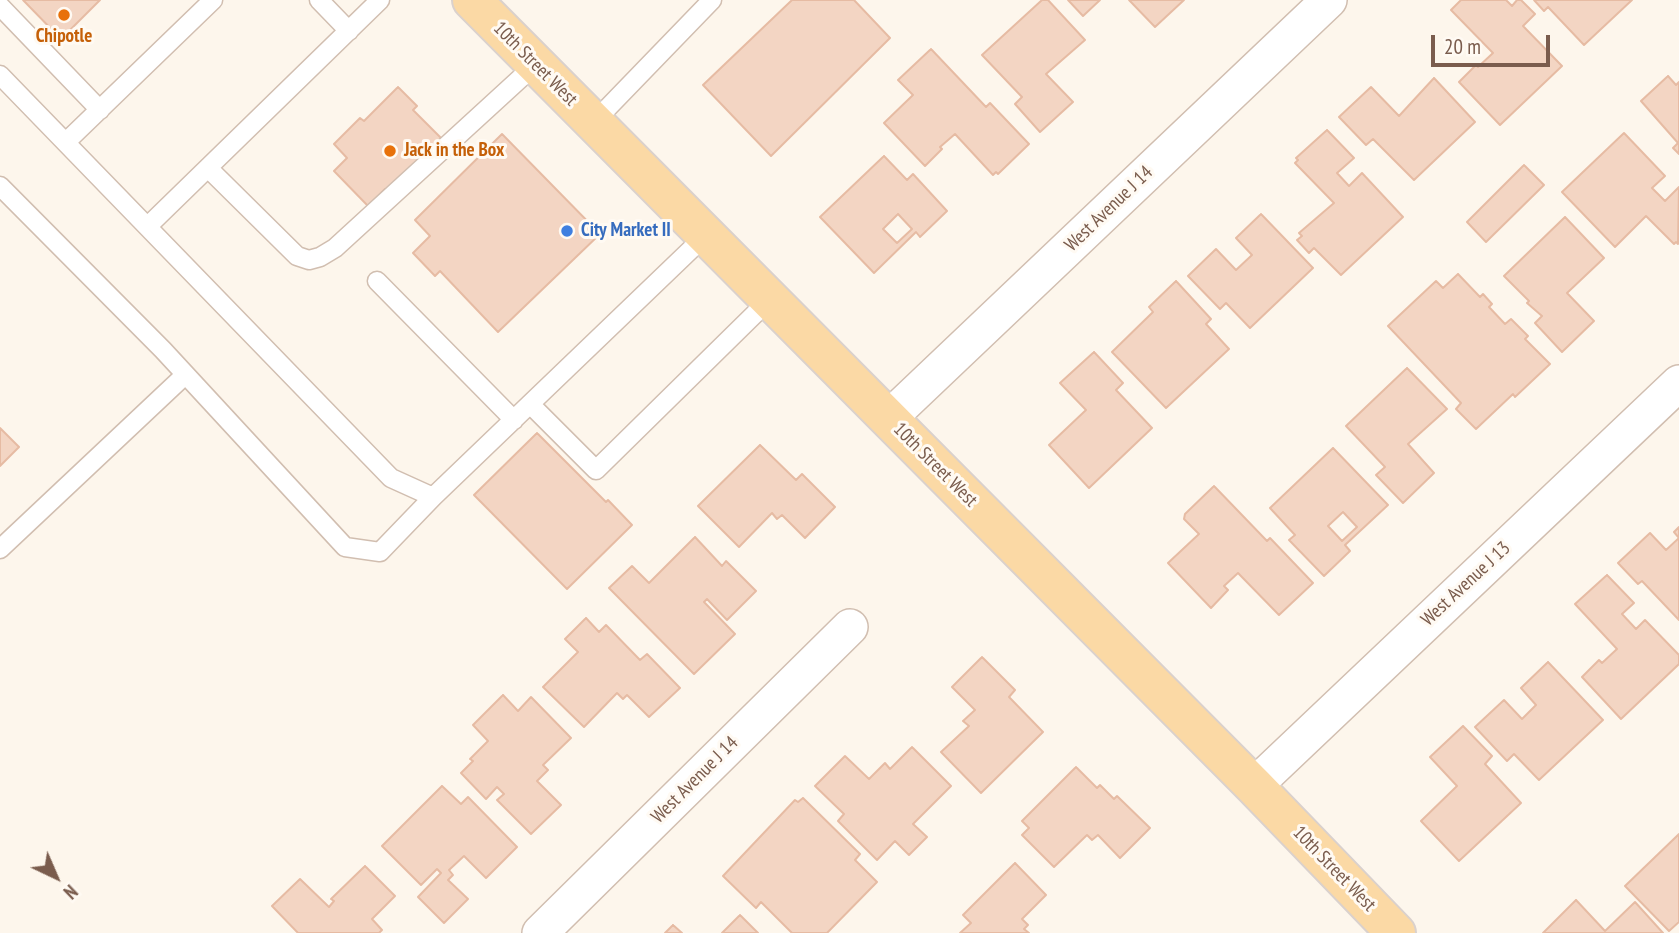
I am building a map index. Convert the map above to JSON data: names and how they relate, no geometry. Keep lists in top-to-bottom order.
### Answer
{
  "streets": {
    "main road": ["10th Street West"],
    "street": ["West Avenue J 14", "West Avenue J 13"]
  },
  "crossings": [
    ["10th Street West", "West Avenue J 14"],
    ["10th Street West", "West Avenue J 13"]
  ],
  "places": ["Chipotle", "Jack in the Box", "City Market II"],
  "scale_bar": "20 m",
  "north": "bottom right"
}
